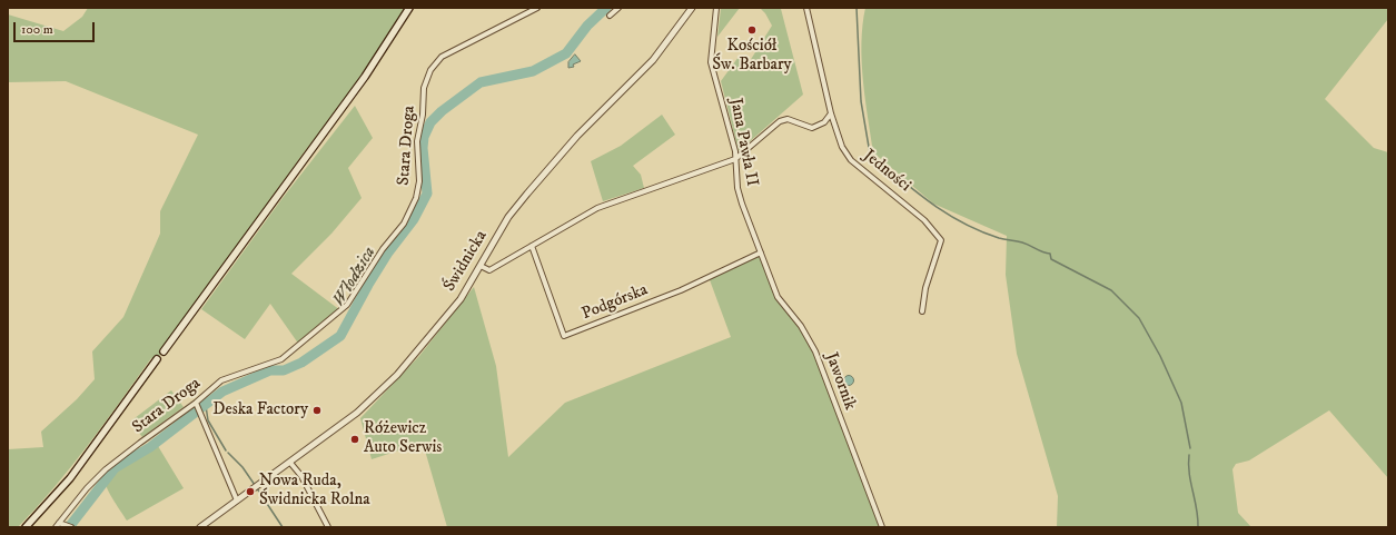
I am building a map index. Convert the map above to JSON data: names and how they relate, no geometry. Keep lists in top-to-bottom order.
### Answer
{
  "streets": {
    "street": [
      "Jana Pawła II",
      "Stara Droga",
      "Jedności",
      "Świdnicka",
      "Podgórska",
      "Jawornik"
    ]
  },
  "crossings": [
    ["Jana Pawła II", "Podgórska"],
    ["Jana Pawła II", "Jawornik"],
    ["Podgórska", "Jawornik"]
  ],
  "water": ["Włodzica"],
  "places": [
    "Kościół Św. Barbary",
    "Deska Factory",
    "Różewicz Auto Serwis",
    "Nowa Ruda, Świdnicka Rolna"
  ],
  "scale_bar": "100 m"
}
